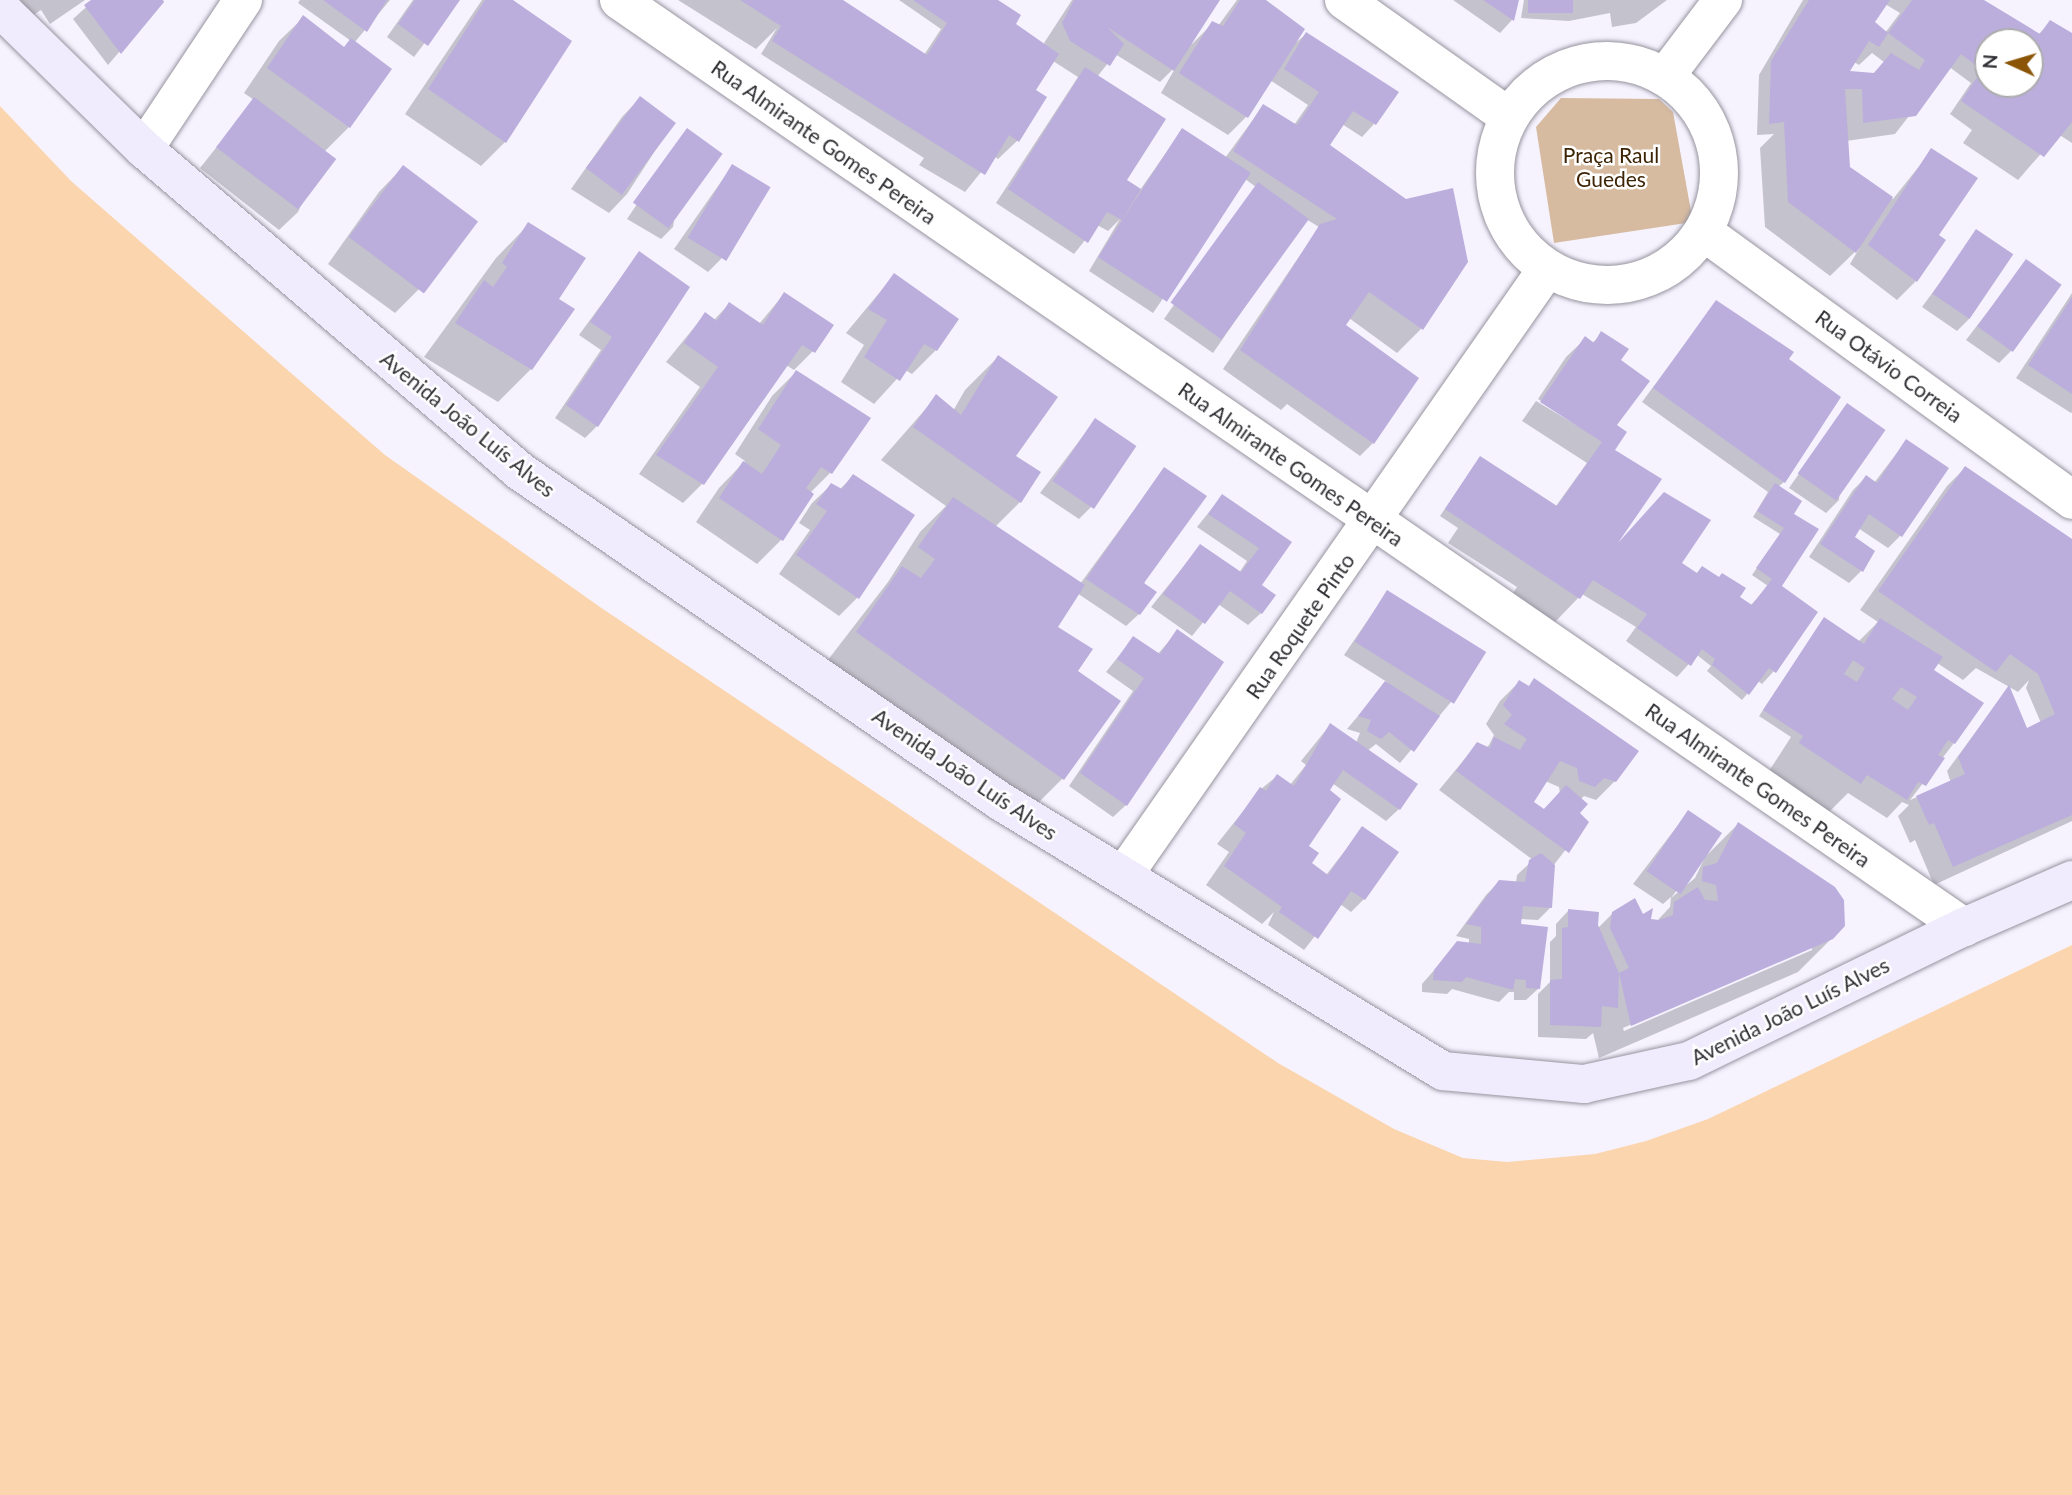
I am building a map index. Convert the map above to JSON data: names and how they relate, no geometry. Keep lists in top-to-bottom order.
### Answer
{
  "streets": {
    "street": [
      "Rua Almirante Gomes Pereira",
      "Rua Otávio Correia",
      "Avenida João Luís Alves",
      "Rua Roquete Pinto"
    ]
  },
  "crossings": [
    ["Rua Almirante Gomes Pereira", "Avenida João Luís Alves"],
    ["Rua Almirante Gomes Pereira", "Rua Roquete Pinto"],
    ["Rua Otávio Correia", "Rua Roquete Pinto"],
    ["Avenida João Luís Alves", "Rua Roquete Pinto"]
  ],
  "parks": ["Praça Raul Guedes"],
  "north": "left"
}
